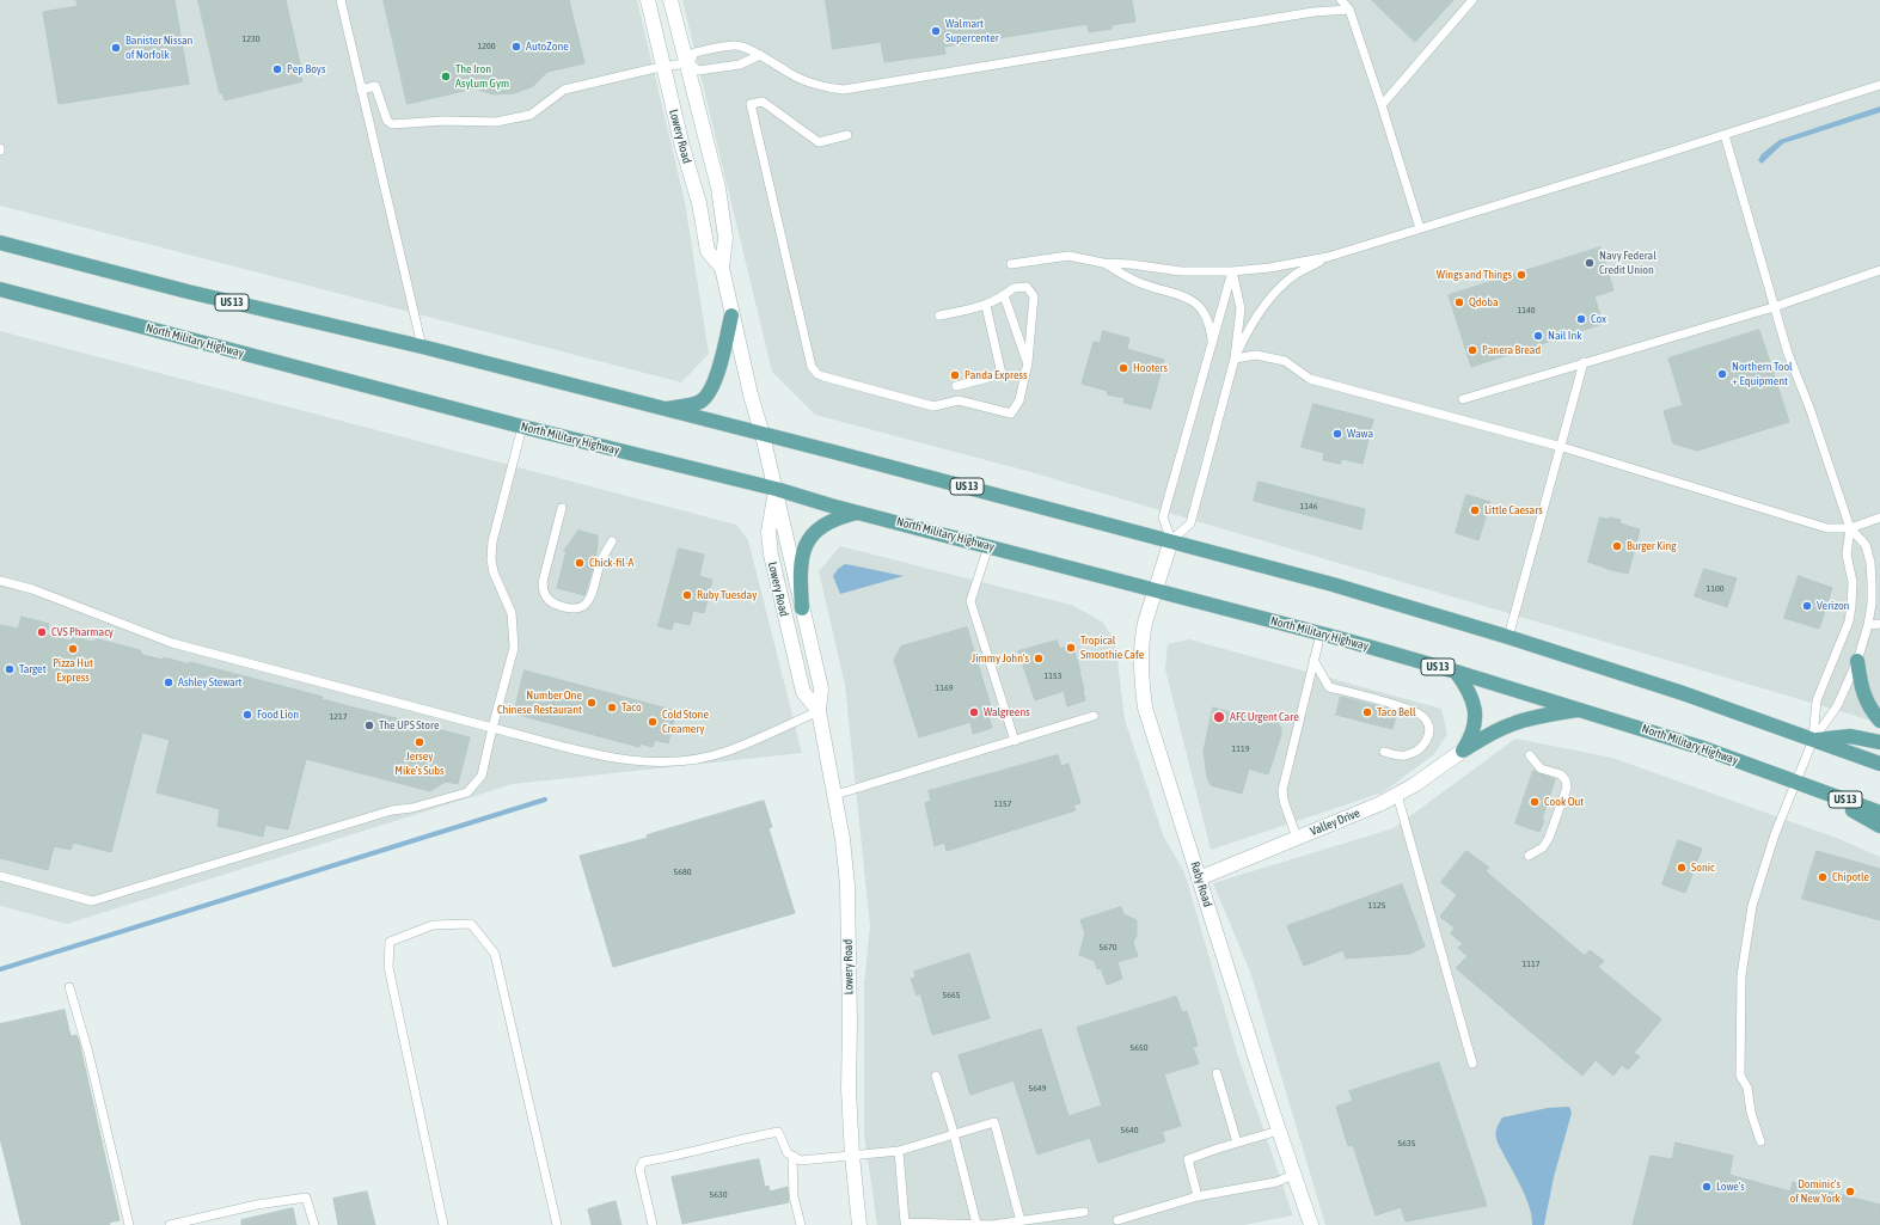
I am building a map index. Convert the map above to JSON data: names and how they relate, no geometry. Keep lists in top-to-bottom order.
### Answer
{
  "streets": {
    "main road": ["US 13", "North Military Highway"],
    "street": ["Lowery Road", "Valley Drive", "Raby Road"]
  },
  "crossings": [
    ["Lowery Road", "US 13"],
    ["Lowery Road", "North Military Highway"],
    ["US 13", "Raby Road"],
    ["North Military Highway", "Raby Road"],
    ["Valley Drive", "Raby Road"]
  ],
  "places": [
    "Walmart Supercenter",
    "AutoZone",
    "Banister Nissan of Norfolk",
    "Pep Boys",
    "The Iron Asylum Gym",
    "Navy Federal Credit Union",
    "Wings and Things",
    "Qdoba",
    "Cox",
    "Nail Ink",
    "Panera Bread",
    "Hooters",
    "Northern Tool + Equipment",
    "Panda Express",
    "Wawa",
    "Little Caesars",
    "Burger King",
    "Chick-fil-A",
    "Ruby Tuesday",
    "Verizon",
    "CVS Pharmacy",
    "Tropical Smoothie Cafe",
    "Pizza Hut Express",
    "Jimmy John's",
    "Target",
    "Ashley Stewart",
    "Number One Chinese Restaurant",
    "Taco",
    "Walgreens",
    "Taco Bell",
    "Food Lion",
    "AFC Urgent Care",
    "Cold Stone Creamery",
    "The UPS Store",
    "Jersey Mike's Subs",
    "Cook Out",
    "Sonic",
    "Chipotle",
    "Lowe's",
    "Dominic's of New York"
  ],
  "house_numbers": [
    "1230",
    "1200",
    "1140",
    "1146",
    "1100",
    "1153",
    "1169",
    "1217",
    "1119",
    "1157",
    "5680",
    "1125",
    "5670",
    "1117",
    "5665",
    "5650",
    "5649",
    "5640",
    "5635",
    "5630"
  ]
}
